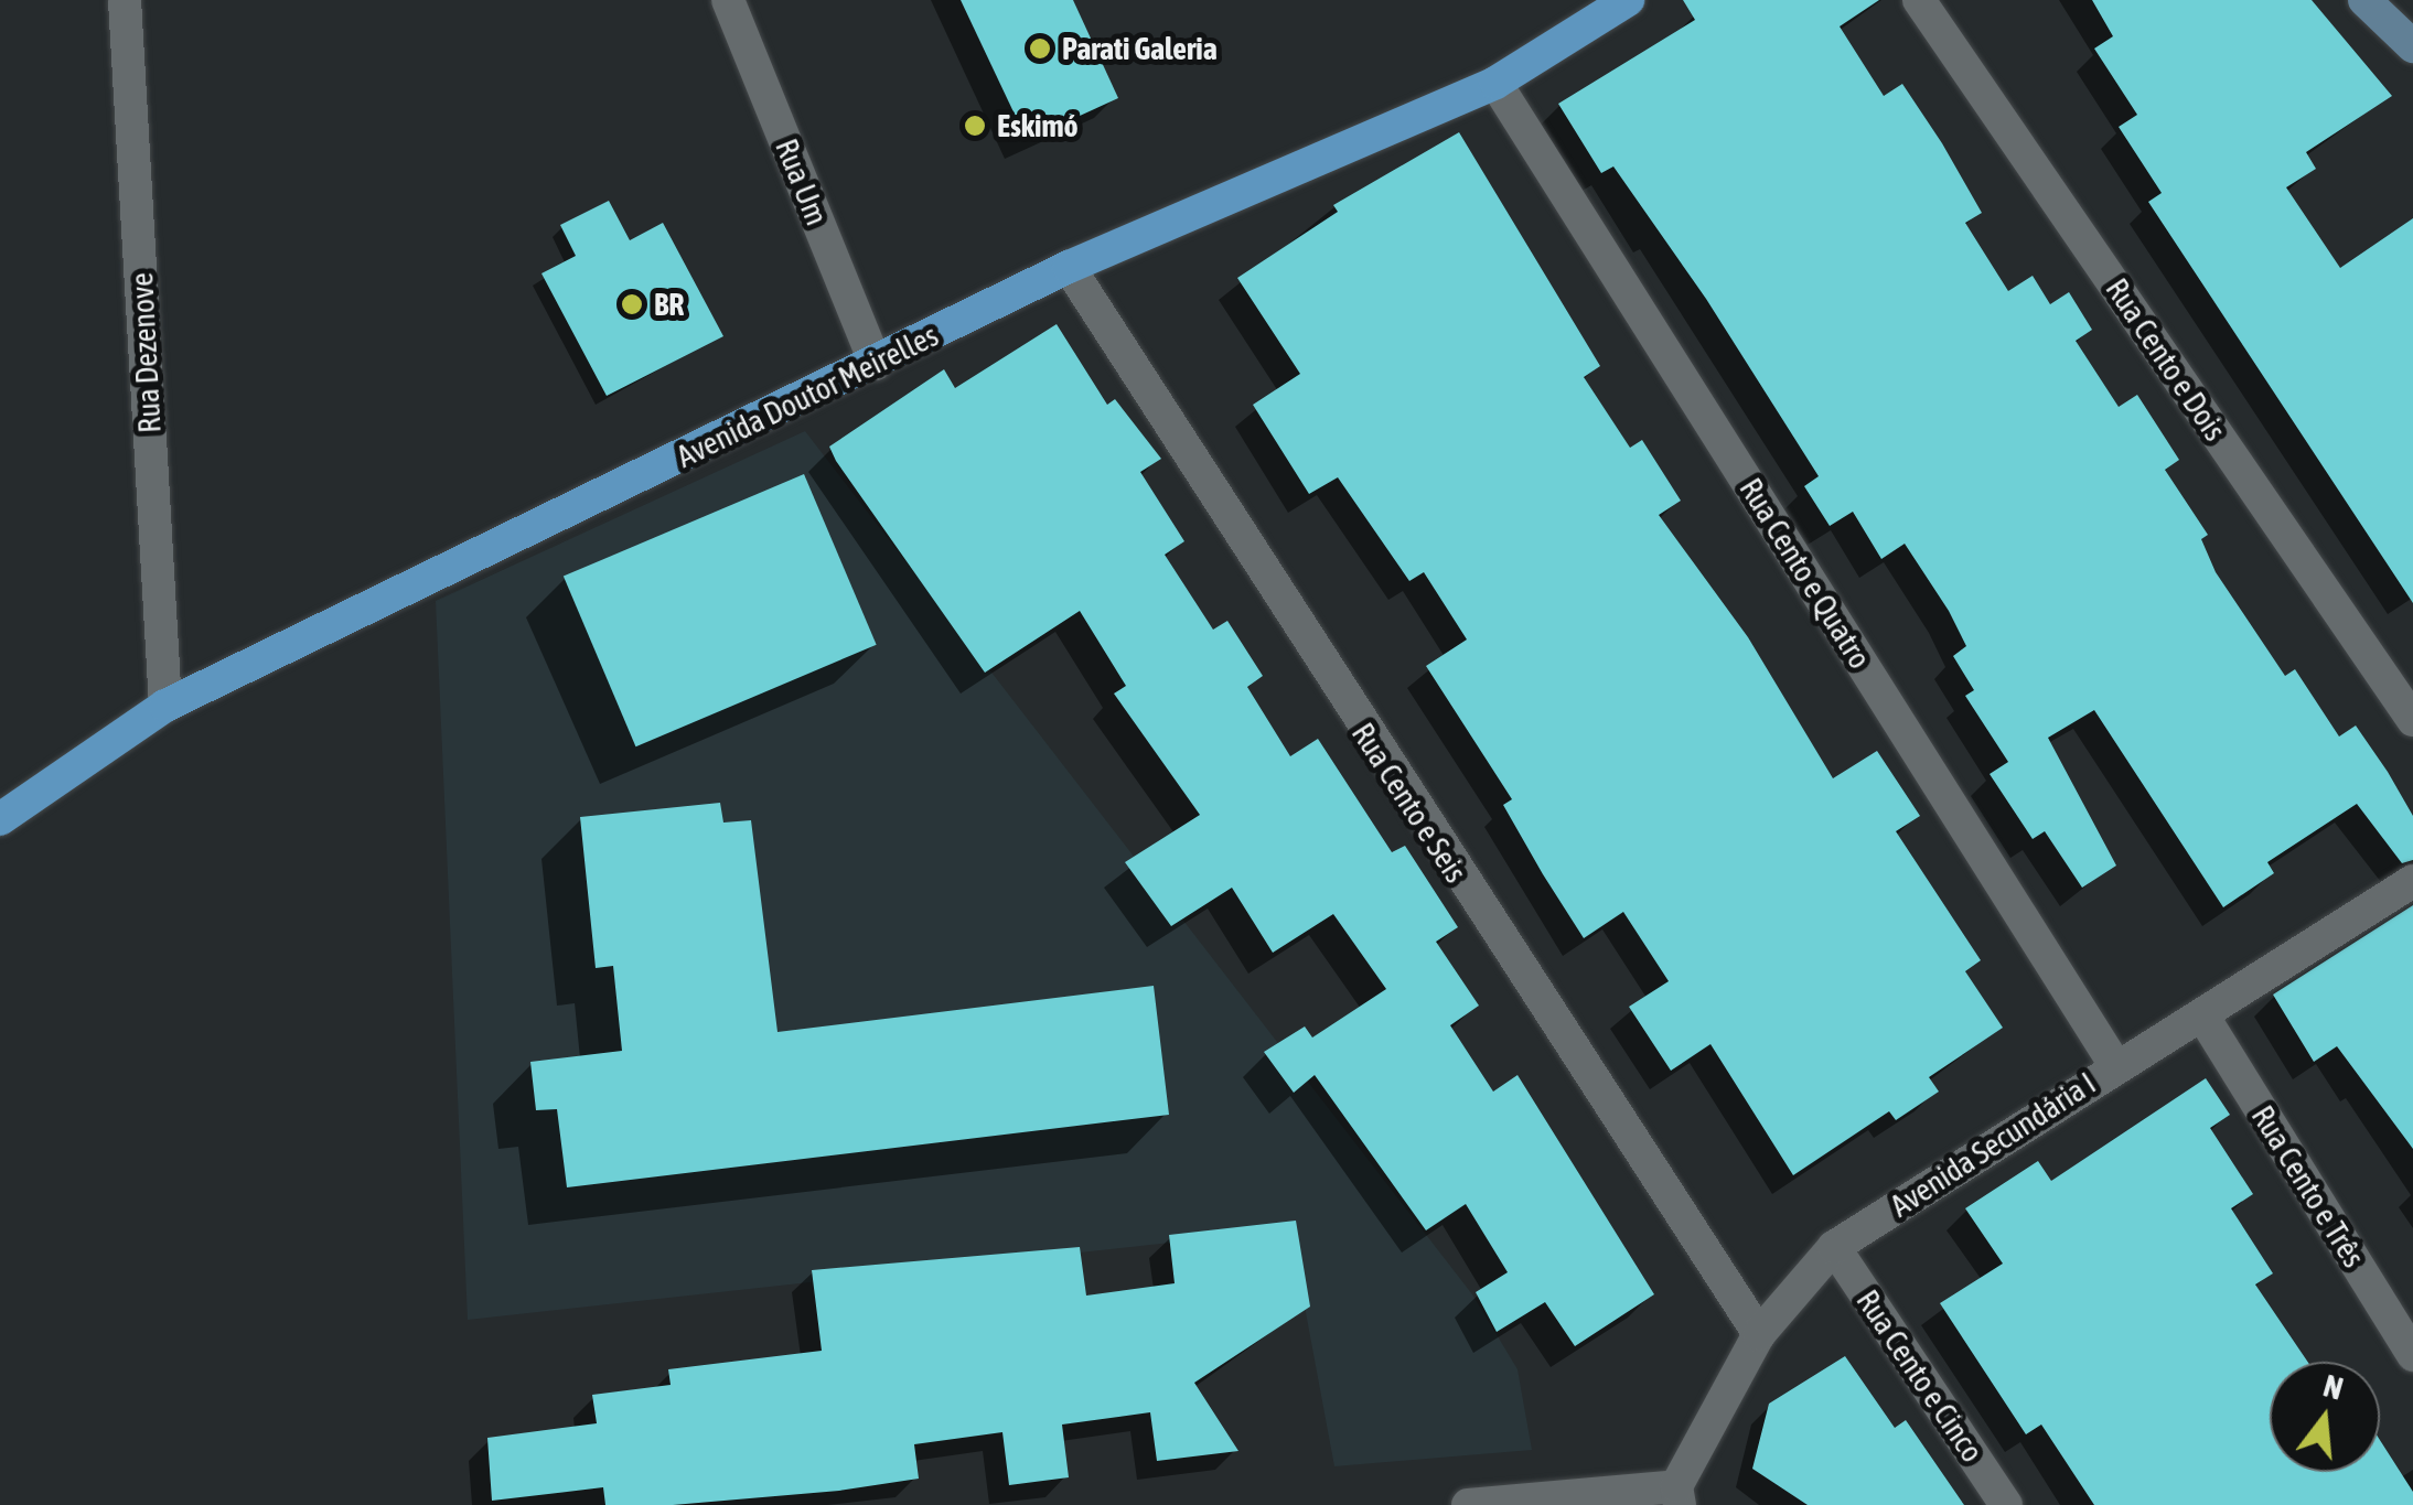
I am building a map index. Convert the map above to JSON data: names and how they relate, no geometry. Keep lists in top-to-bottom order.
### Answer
{
  "streets": {
    "main road": ["Avenida Doutor Meirelles"],
    "street": [
      "Rua Um",
      "Rua Dezenove",
      "Rua Cento e Dois",
      "Rua Cento e Quatro",
      "Rua Cento e Seis",
      "Avenida Secundária I",
      "Rua Cento e Três",
      "Rua Cento e Cinco"
    ]
  },
  "crossings": [
    ["Rua Um", "Avenida Doutor Meirelles"],
    ["Rua Dezenove", "Avenida Doutor Meirelles"],
    ["Avenida Doutor Meirelles", "Rua Cento e Quatro"],
    ["Avenida Doutor Meirelles", "Rua Cento e Seis"],
    ["Rua Cento e Quatro", "Avenida Secundária I"],
    ["Rua Cento e Seis", "Avenida Secundária I"],
    ["Avenida Secundária I", "Rua Cento e Três"],
    ["Avenida Secundária I", "Rua Cento e Cinco"]
  ],
  "places": ["Parati Galeria", "Eskimó", "BR"],
  "north": "top"
}
